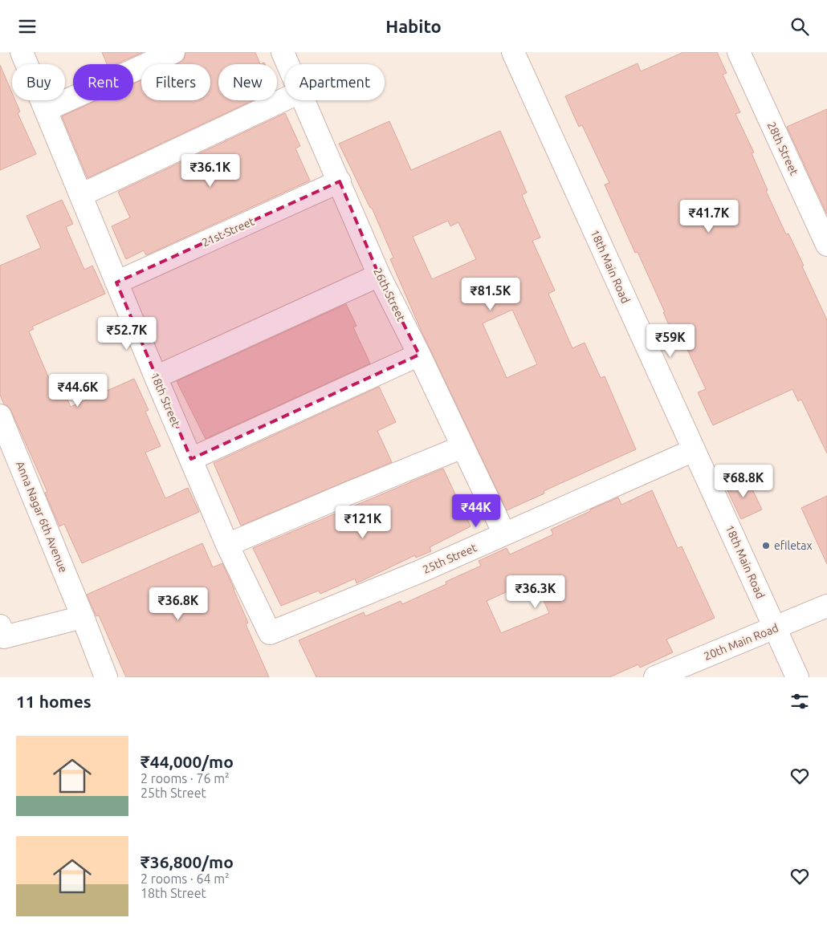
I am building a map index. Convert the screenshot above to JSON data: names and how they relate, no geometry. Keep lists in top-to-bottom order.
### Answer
{
  "streets": {
    "street": [
      "28th Street",
      "21st Street",
      "18th Main Road",
      "26th Street",
      "18th Street",
      "Anna Nagar 6th Avenue",
      "25th Street",
      "20th Main Road"
    ]
  },
  "crossings": [
    ["21st Street", "26th Street"],
    ["21st Street", "18th Street"],
    ["18th Main Road", "25th Street"],
    ["18th Main Road", "20th Main Road"],
    ["26th Street", "25th Street"],
    ["18th Street", "25th Street"]
  ],
  "places": ["efiletax"],
  "page": {
    "header": "Habito",
    "chip": [
      "Buy",
      "Rent",
      "Filters",
      "New",
      "Apartment"
    ],
    "price": [
      "₹36.1K",
      "₹41.7K",
      "₹81.5K",
      "₹52.7K",
      "₹59K",
      "₹44.6K",
      "₹68.8K",
      "₹44K",
      "₹121K",
      "₹36.3K",
      "₹36.8K"
    ],
    "heading": "11 homes",
    "list": [
      {
        "name": "₹44,000/mo",
        "note": "2 rooms · 76 m² · 25th Street"
      },
      {
        "name": "₹36,800/mo",
        "note": "2 rooms · 64 m² · 18th Street"
      }
    ]
  }
}
